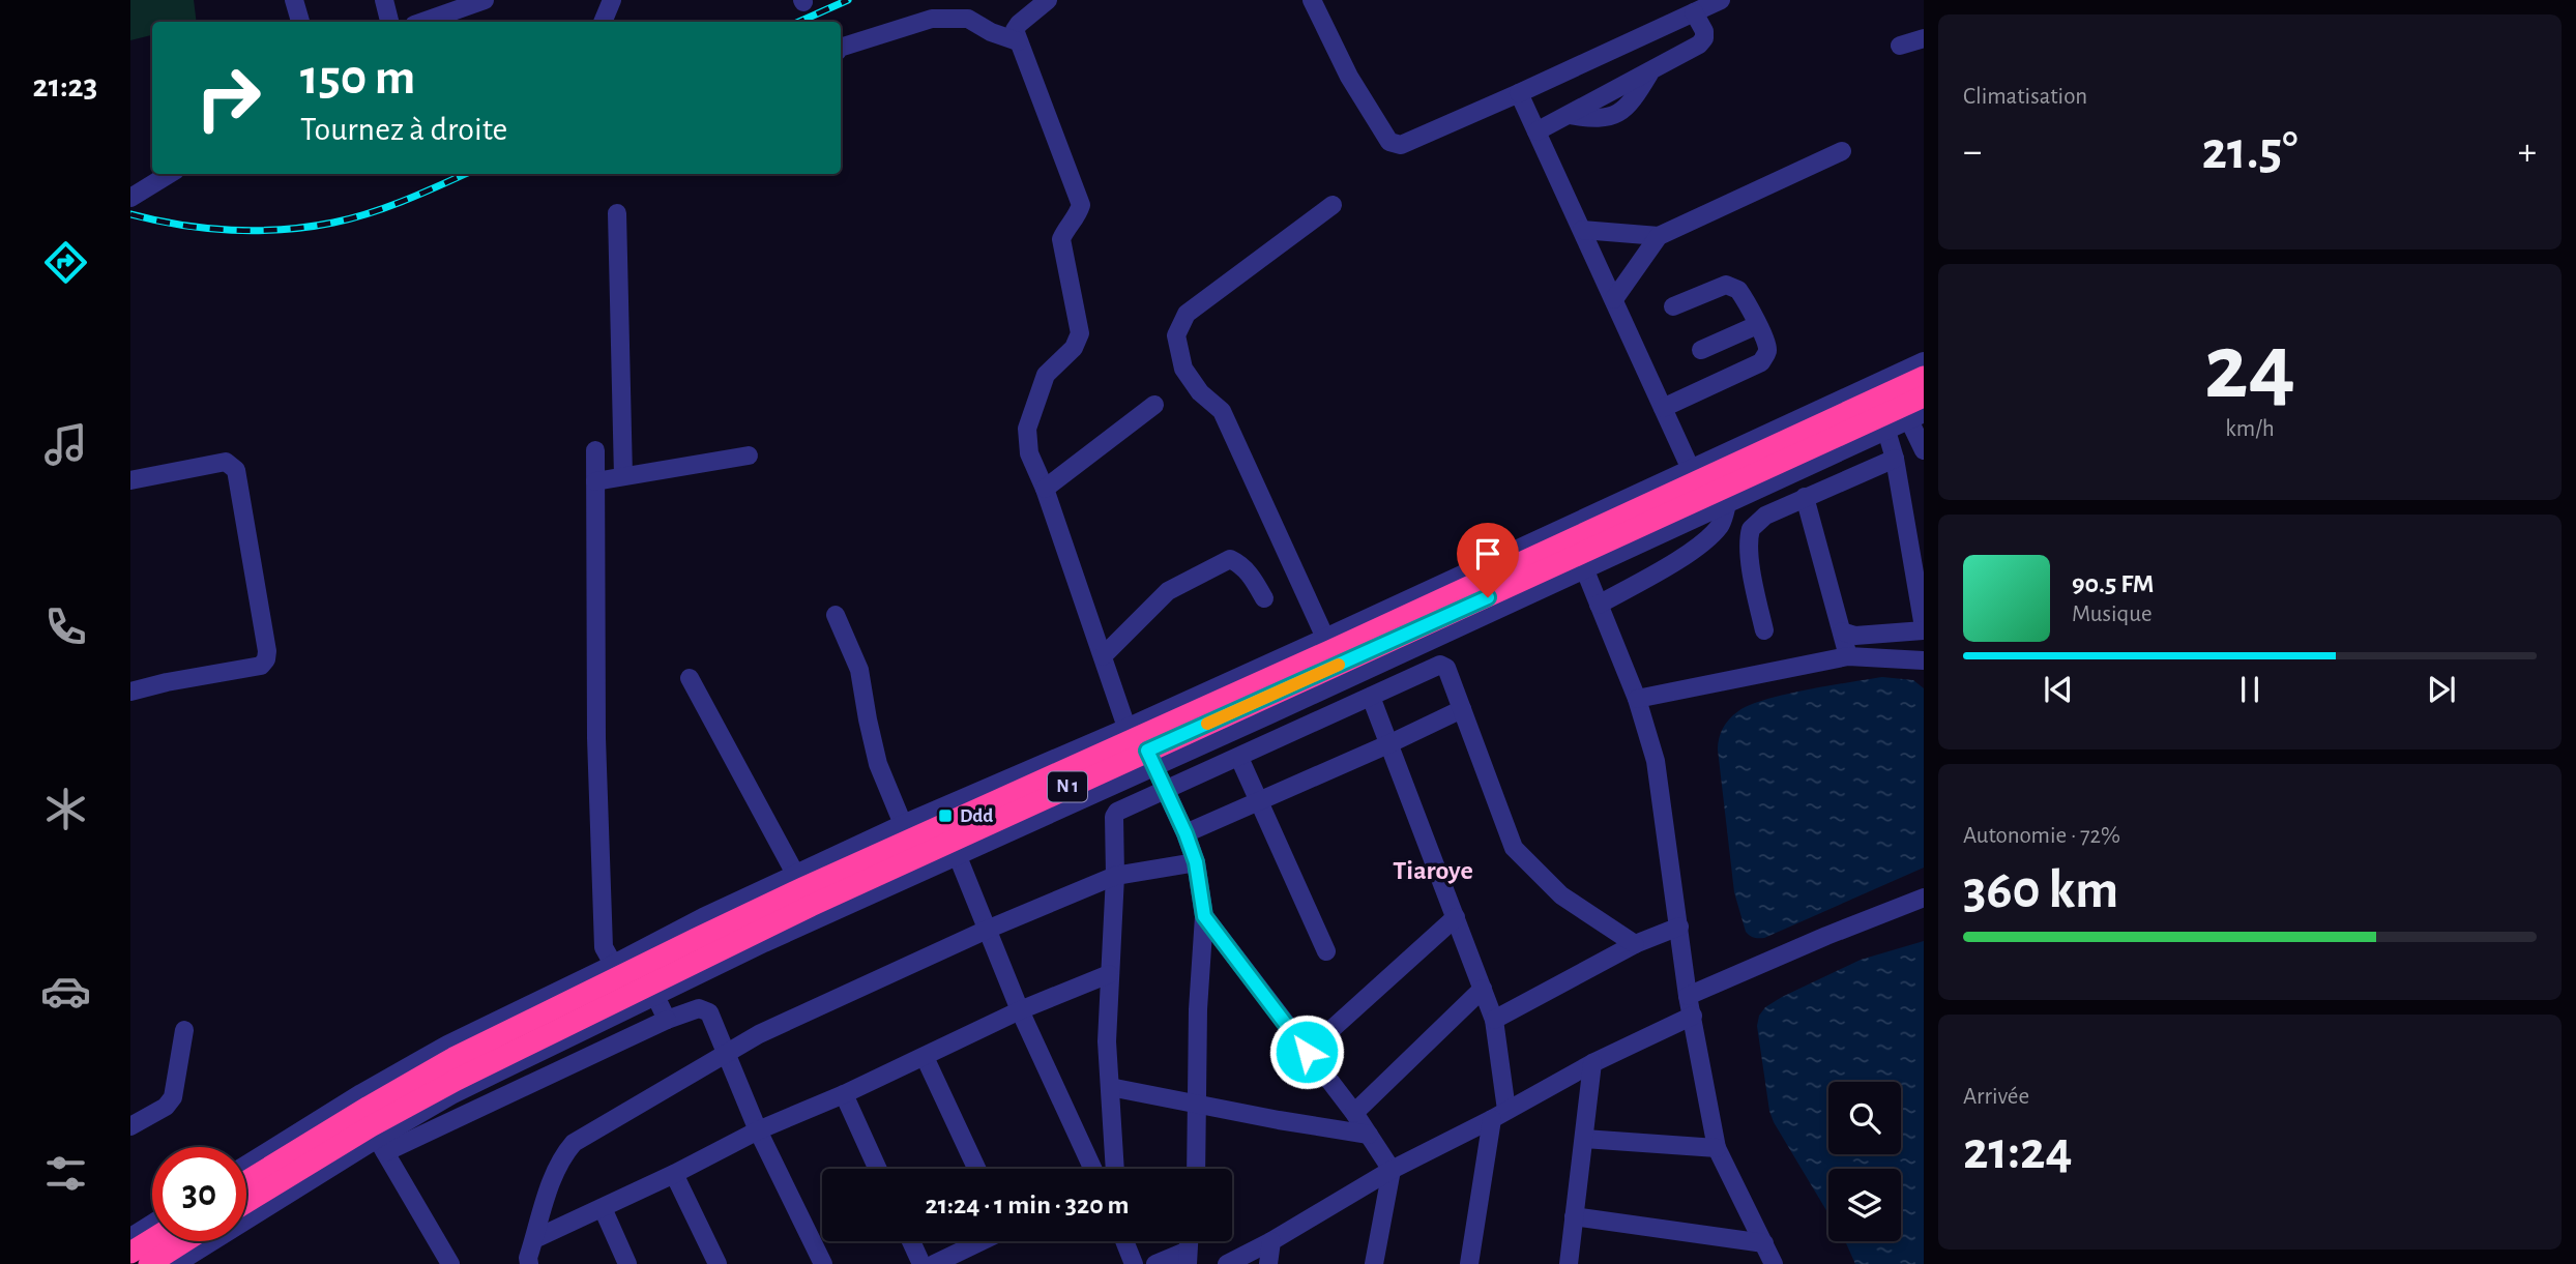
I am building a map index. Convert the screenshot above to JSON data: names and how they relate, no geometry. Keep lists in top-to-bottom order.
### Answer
{
  "streets": {
    "highway": ["N 1"]
  },
  "districts": ["Tiaroye"],
  "places": {
    "transit": ["Ddd"]
  },
  "page": {
    "tabs": "21:23",
    "tile": [
      "Climatisation",
      ["24", "km/h"],
      ["Autonomie · 72%", "360 km"],
      ["Arrivée", "21:24"]
    ],
    "turn": ["150 m", "Tournez à droite"],
    "heat": ["−", "21.5°", "+"],
    "song": ["90.5 FM", "Musique"],
    "limit": "30",
    "trip": "21:24 · 1 min · 320 m"
  }
}
